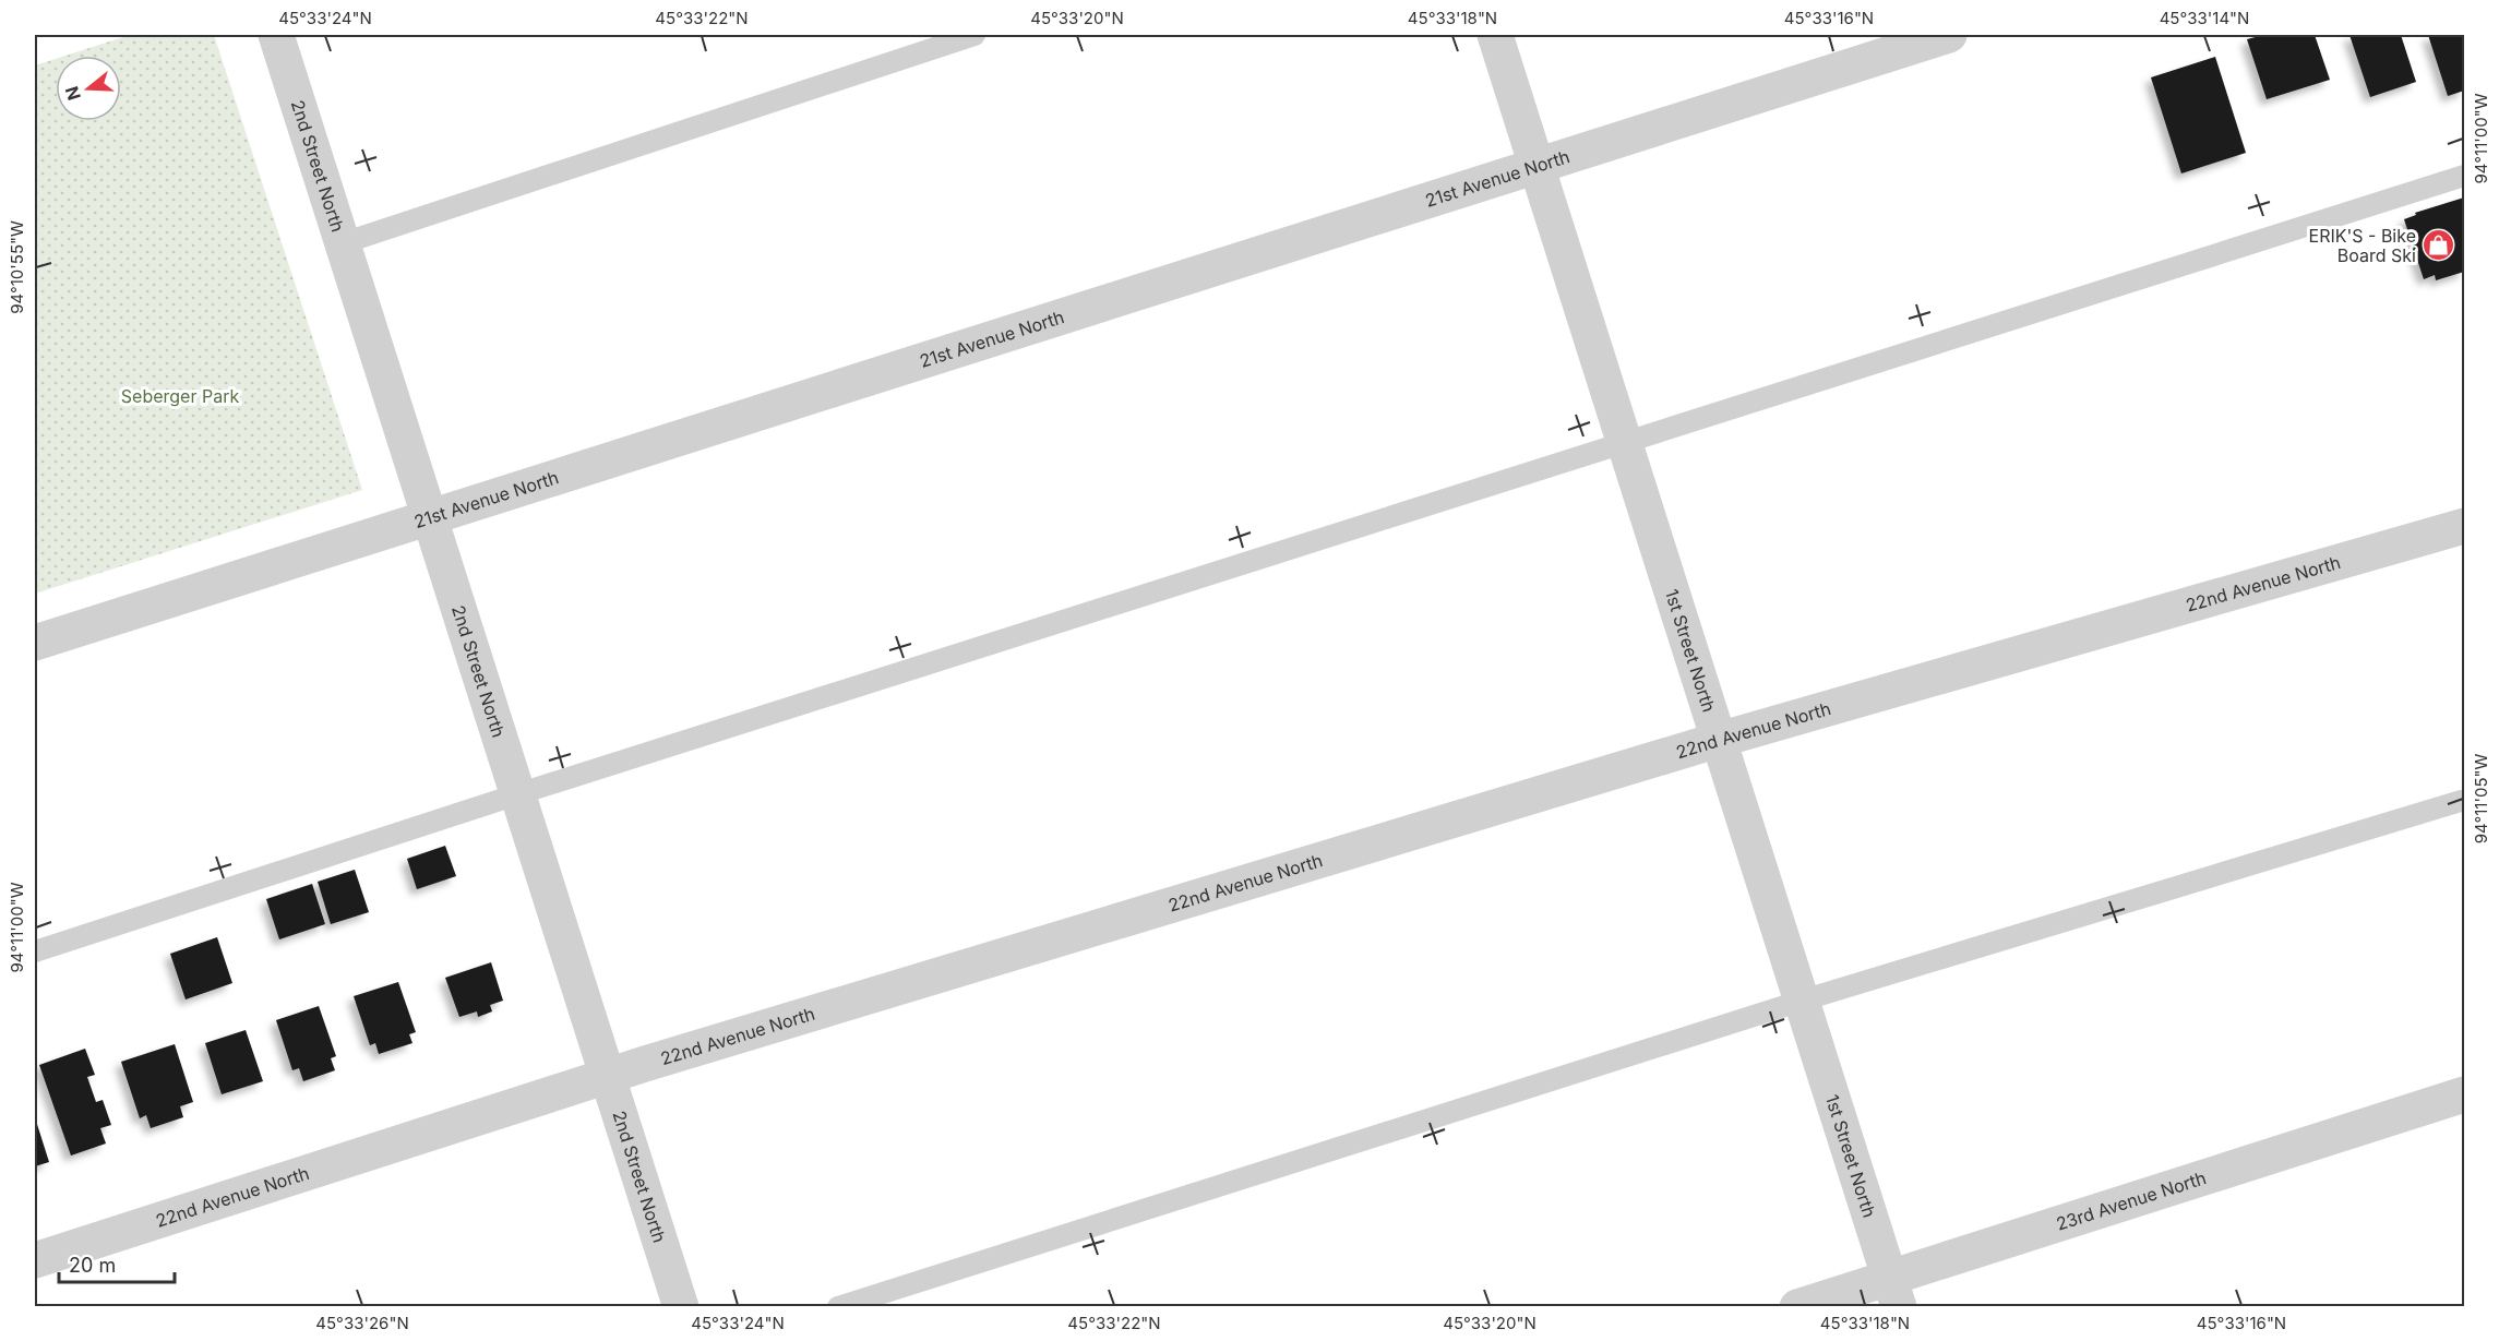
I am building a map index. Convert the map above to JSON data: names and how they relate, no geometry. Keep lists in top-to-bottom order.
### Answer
{
  "streets": {
    "street": [
      "2nd Street North",
      "21st Avenue North",
      "22nd Avenue North",
      "1st Street North",
      "23rd Avenue North"
    ]
  },
  "crossings": [
    ["2nd Street North", "21st Avenue North"],
    ["2nd Street North", "22nd Avenue North"],
    ["21st Avenue North", "1st Street North"],
    ["22nd Avenue North", "1st Street North"],
    ["1st Street North", "23rd Avenue North"]
  ],
  "parks": ["Seberger Park"],
  "places": {
    "shop": ["ERIK'S - Bike Board Ski"]
  },
  "scale_bar": "20 m",
  "north": "left",
  "coordinates": [
    "45°33'24\"N",
    "45°33'22\"N",
    "45°33'20\"N",
    "45°33'18\"N",
    "45°33'16\"N",
    "45°33'14\"N",
    "94°11'00\"W",
    "94°10'55\"W",
    "94°11'05\"W",
    "45°33'26\"N"
  ]
}
